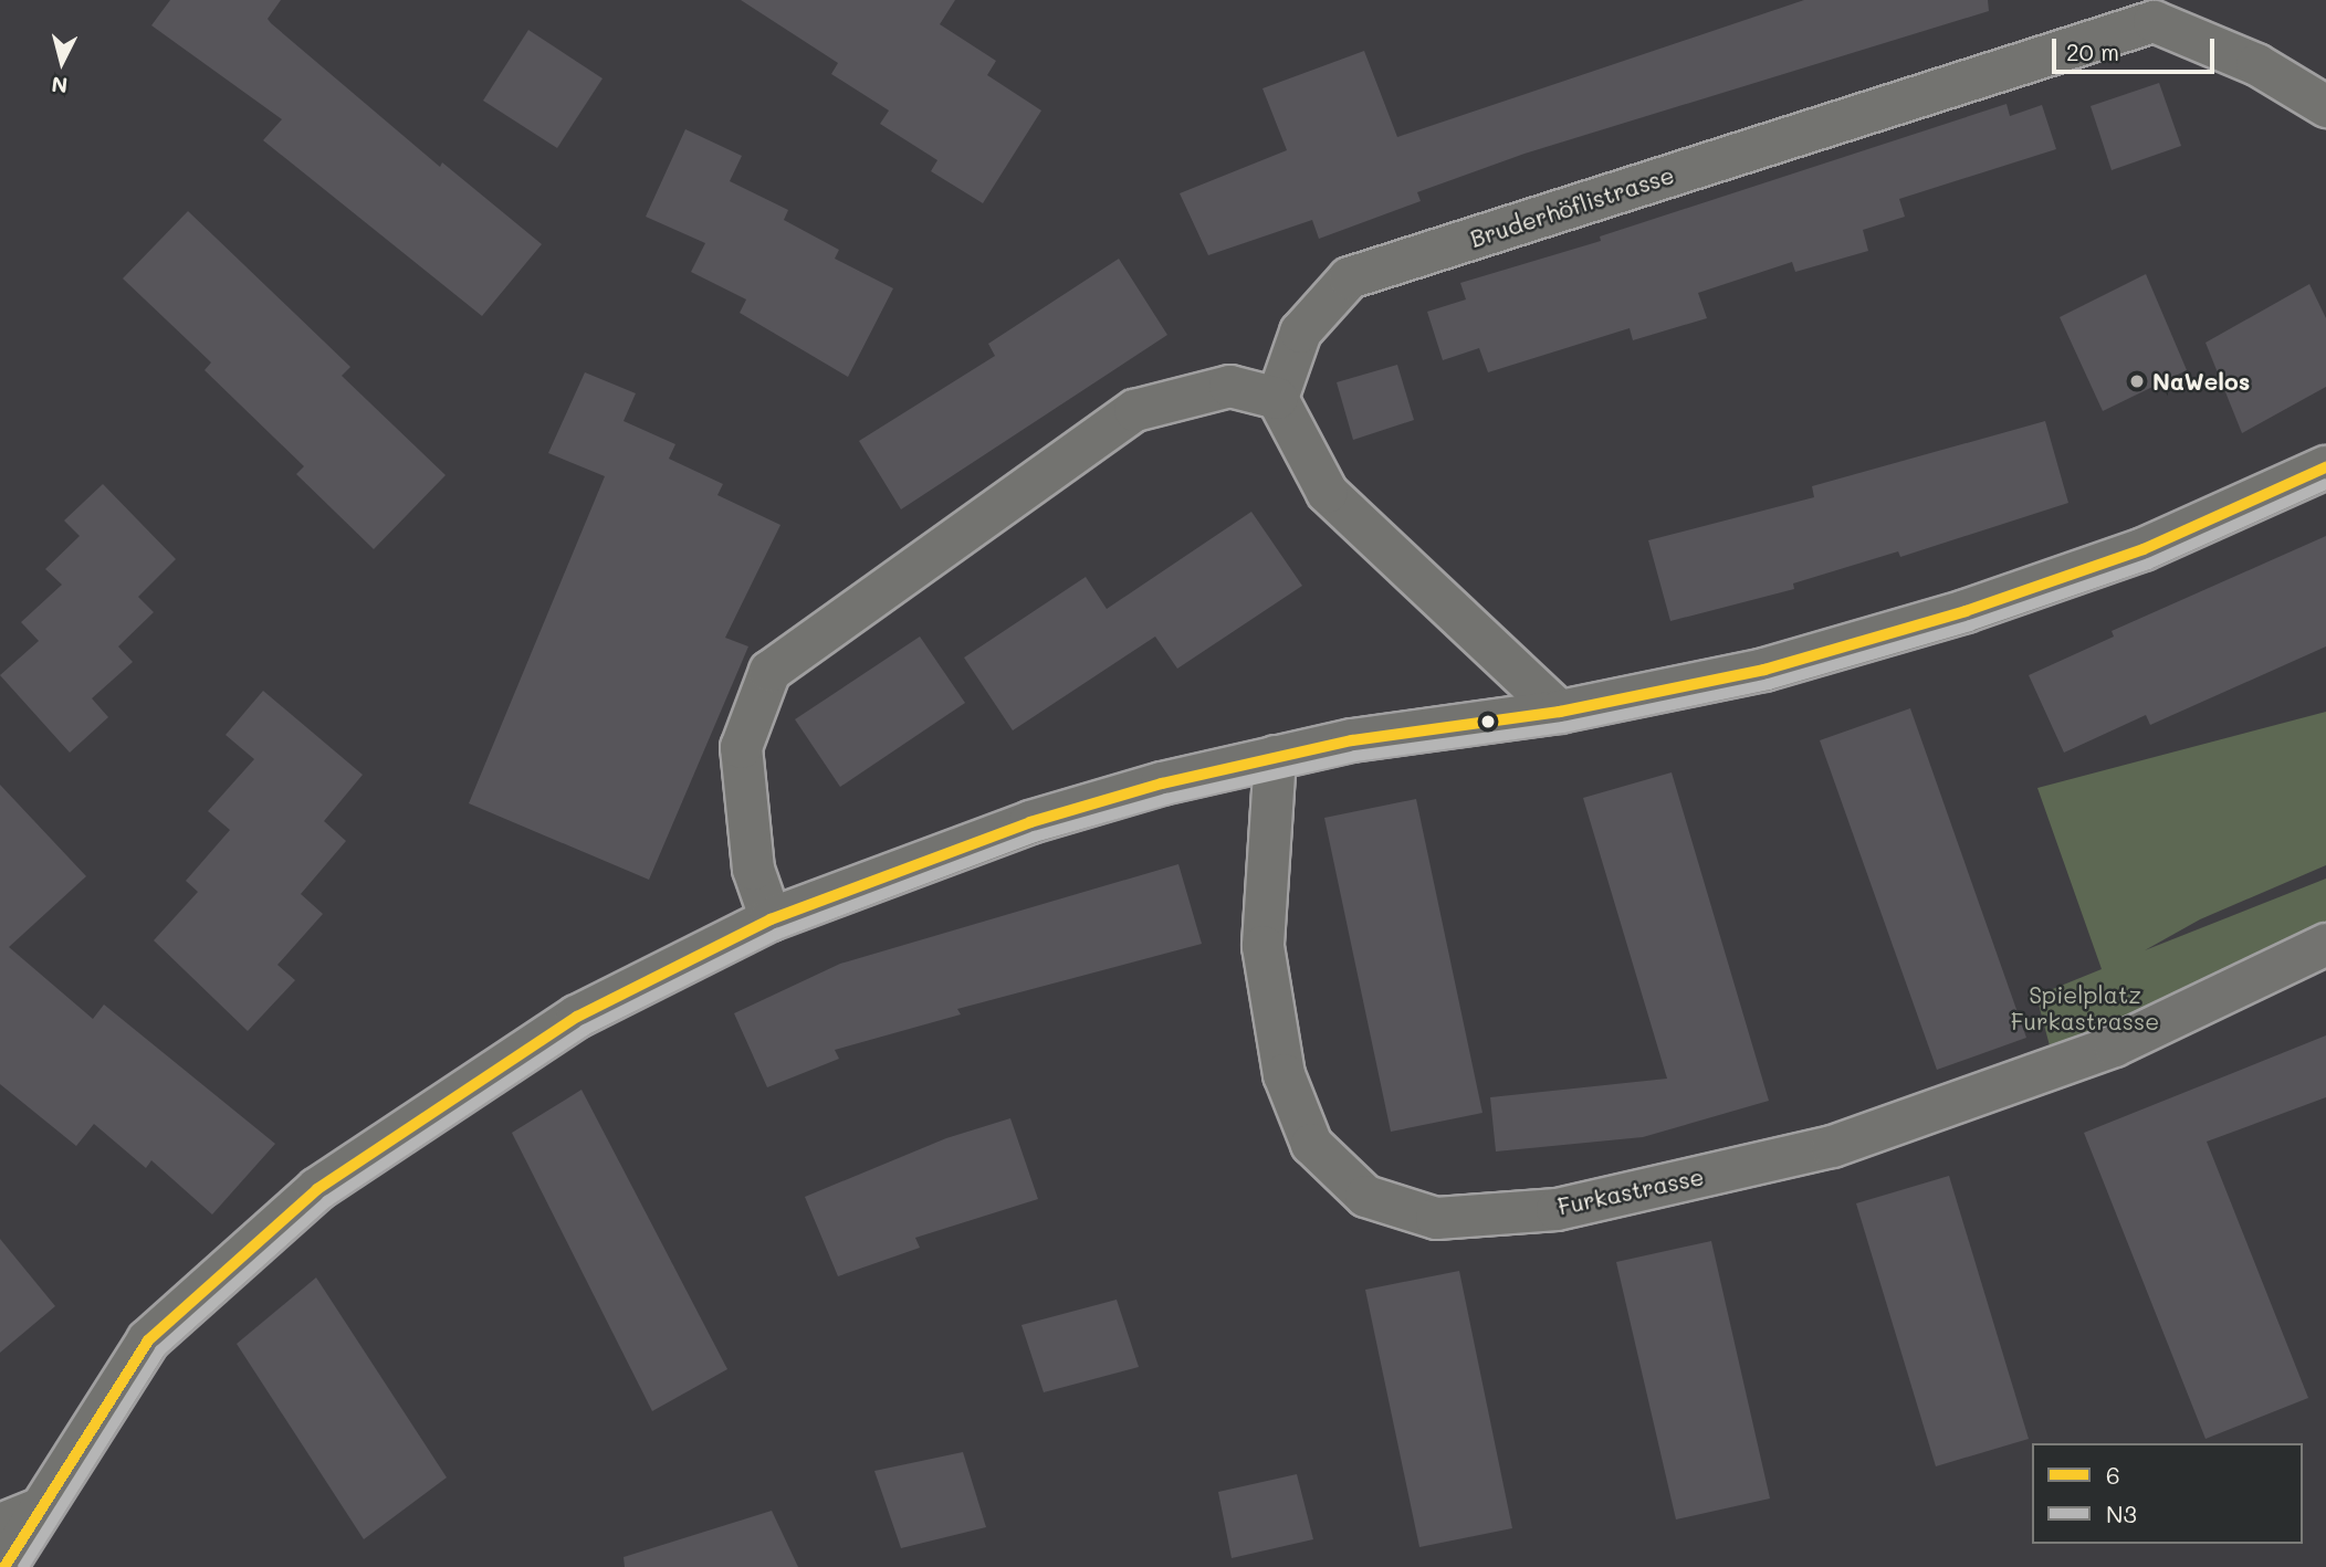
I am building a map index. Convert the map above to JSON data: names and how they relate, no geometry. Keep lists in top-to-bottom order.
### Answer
{
  "streets": {
    "street": ["Bruderhöflistrasse", "Furkastrasse"]
  },
  "parks": ["Spielplatz Furkastrasse"],
  "places": ["NaWelos"],
  "lines": ["transit line 6", "transit line N3"],
  "legend": ["6", "N3"],
  "scale_bar": "20 m",
  "north": "bottom"
}
